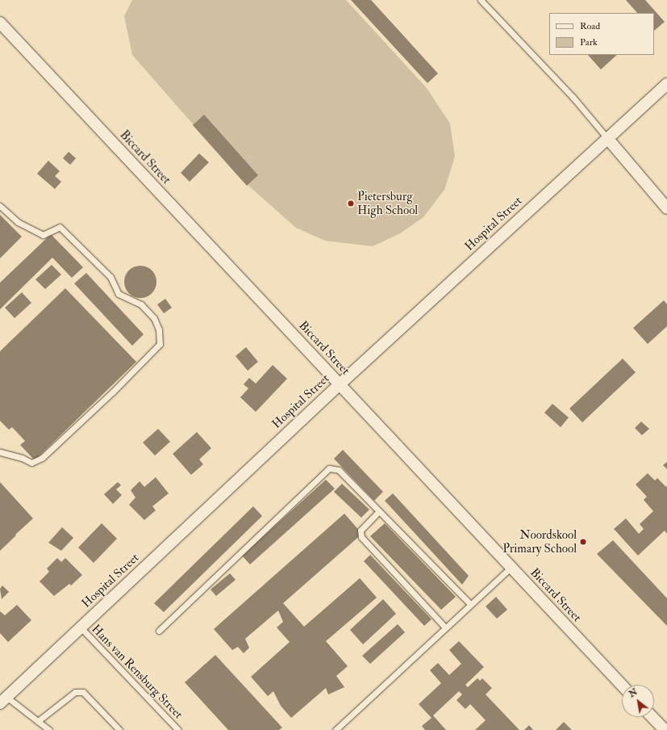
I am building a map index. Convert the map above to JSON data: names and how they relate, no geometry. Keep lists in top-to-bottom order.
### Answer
{
  "streets": {
    "street": ["Biccard Street", "Hospital Street"],
    "lane": ["Hans van Rensburg Street"]
  },
  "crossings": [
    ["Biccard Street", "Hospital Street"],
    ["Hospital Street", "Hans van Rensburg Street"]
  ],
  "places": ["Pietersburg High School", "Noordskool Primary School"],
  "legend": ["Road", "Park"],
  "north": "top left"
}
